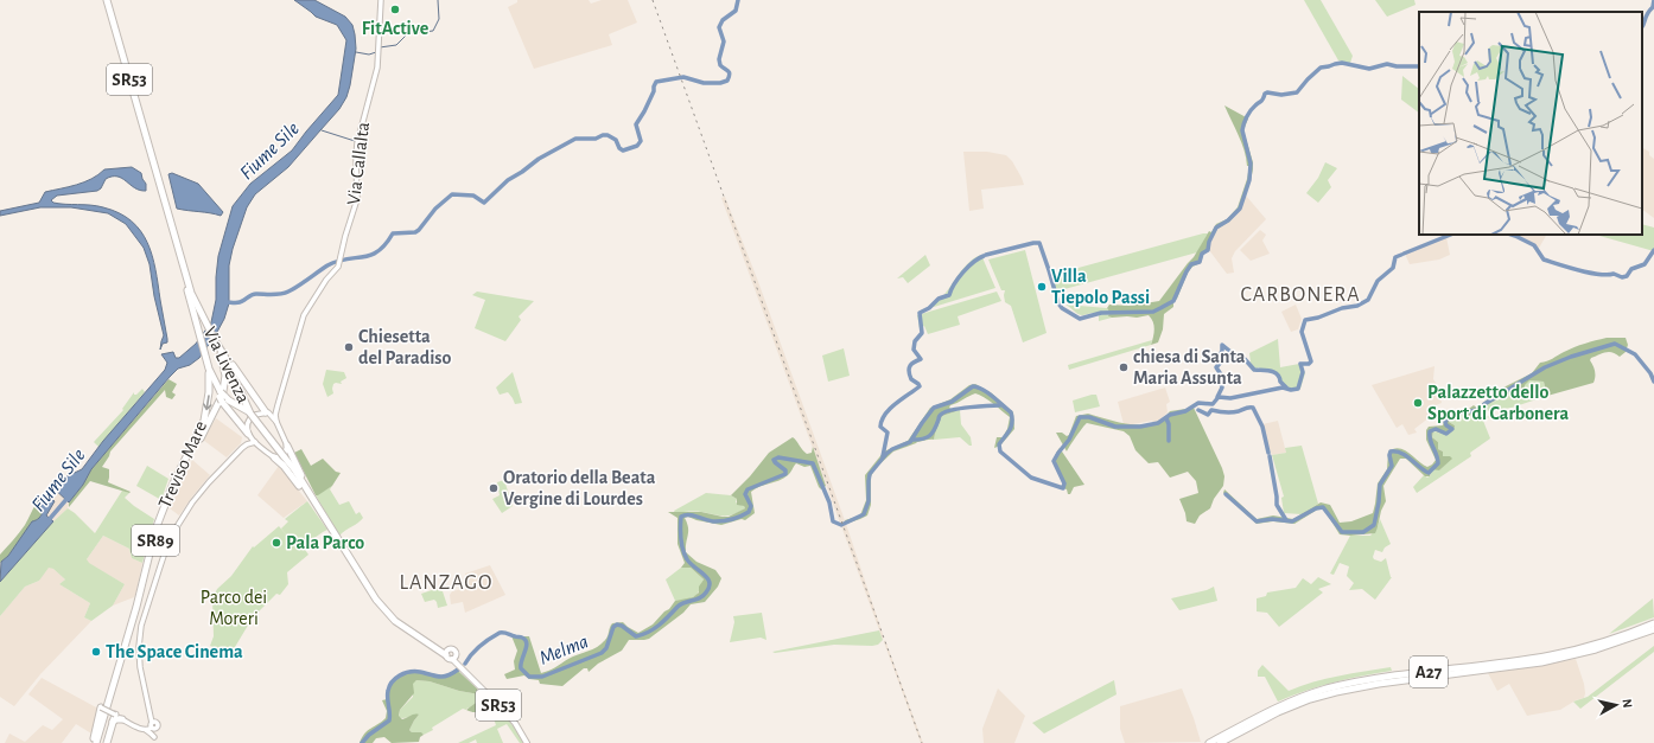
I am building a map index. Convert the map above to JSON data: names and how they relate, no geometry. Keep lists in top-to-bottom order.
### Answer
{
  "streets": {
    "highway": [
      "SR53",
      "Via Livenza",
      "Treviso Mare",
      "SR89",
      "A27"
    ],
    "main road": ["Via Callalta"]
  },
  "crossings": [
    ["SR53", "Via Livenza"],
    ["Via Livenza", "Treviso Mare"]
  ],
  "districts": ["CARBONERA", "LANZAGO"],
  "water": ["Fiume Sile", "Melma"],
  "parks": ["Parco dei Moreri"],
  "places": [
    "FitActive",
    "Villa Tiepolo Passi",
    "Chiesetta del Paradiso",
    "chiesa di Santa Maria Assunta",
    "Palazzetto dello Sport di Carbonera",
    "Oratorio della Beata Vergine di Lourdes",
    "Pala Parco",
    "The Space Cinema"
  ],
  "north": "right"
}
